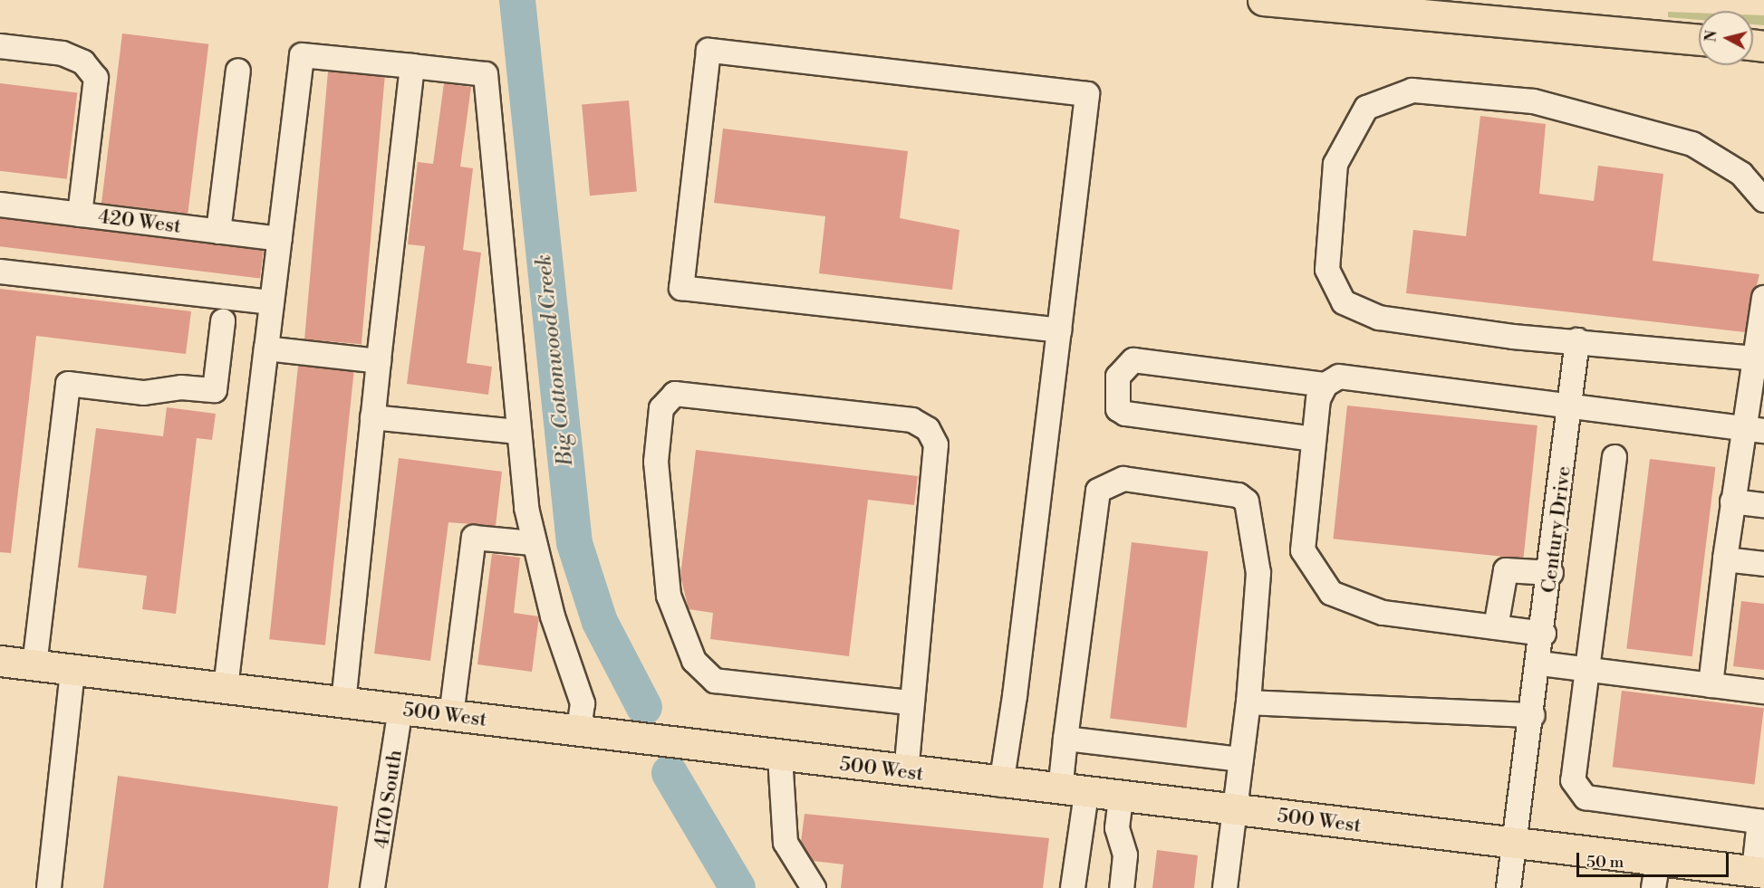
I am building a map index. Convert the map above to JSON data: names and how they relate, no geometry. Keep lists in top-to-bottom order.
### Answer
{
  "streets": {
    "main road": ["500 West"],
    "street": ["420 West", "Century Drive", "4170 South"]
  },
  "crossings": [
    ["Century Drive", "500 West"],
    ["500 West", "4170 South"]
  ],
  "water": ["Big Cottonwood Creek"],
  "scale_bar": "50 m",
  "north": "left"
}
